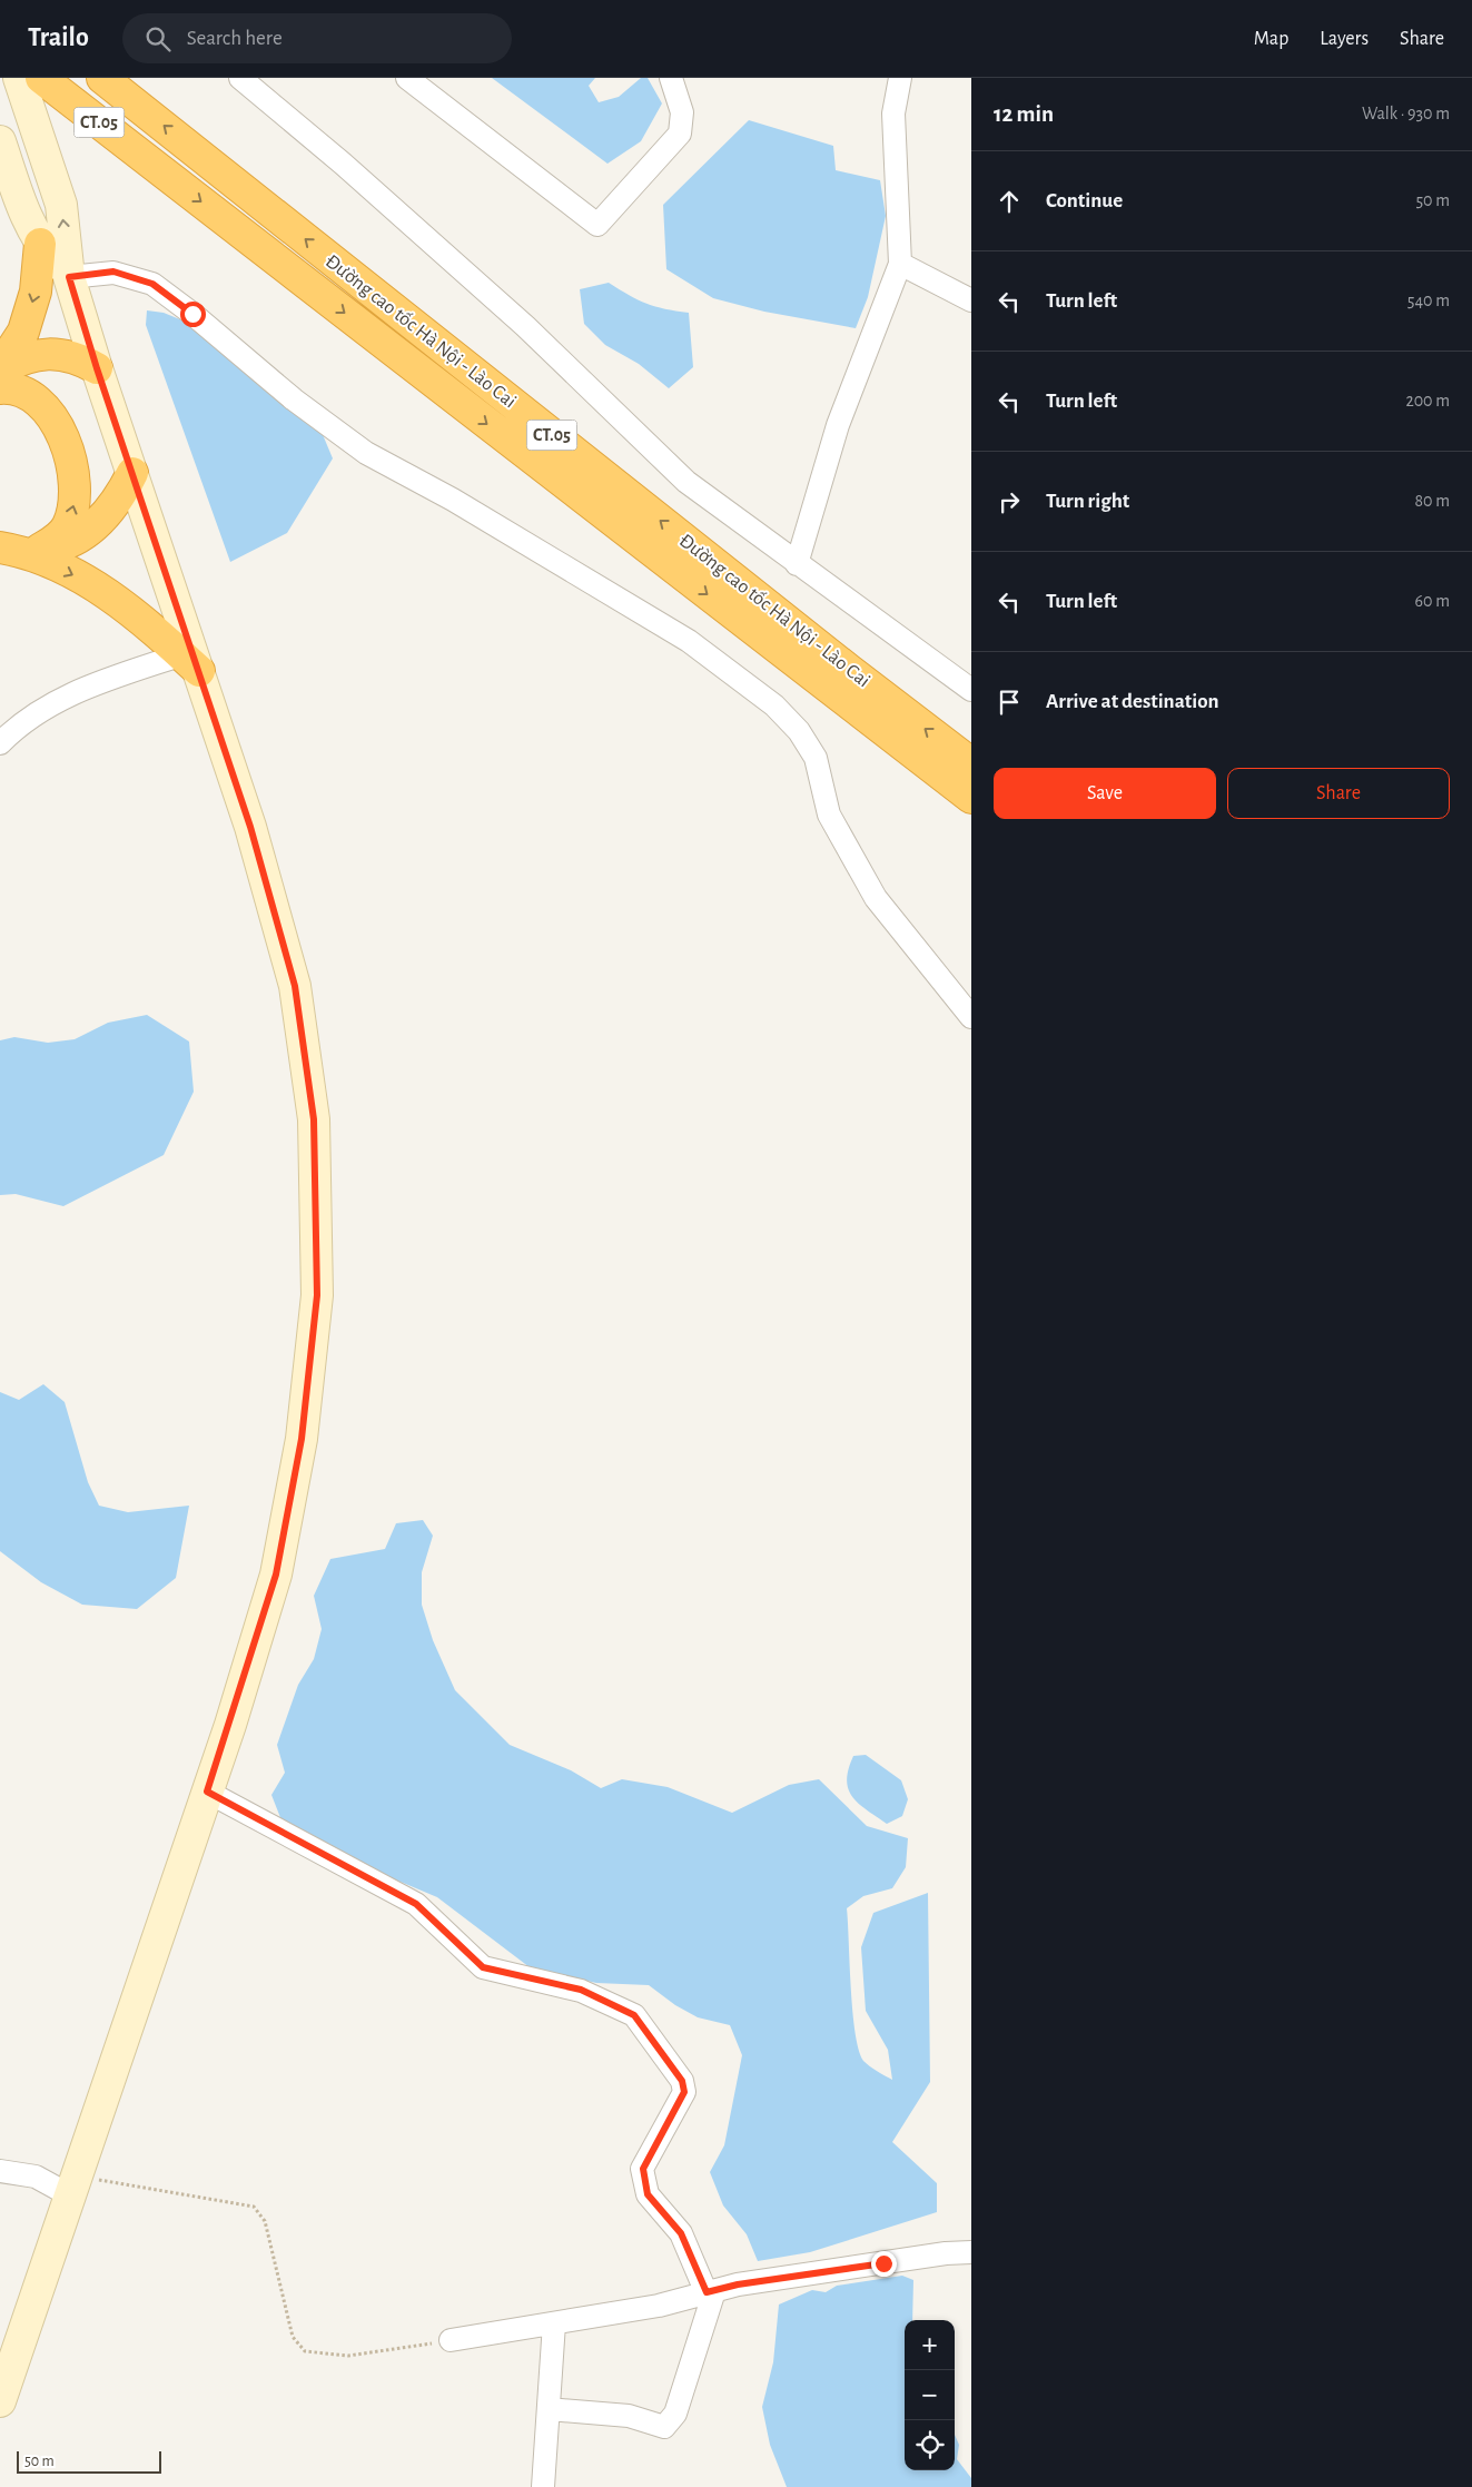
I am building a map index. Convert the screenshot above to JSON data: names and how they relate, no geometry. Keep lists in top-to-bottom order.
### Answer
{
  "streets": {
    "highway": ["CT.05", "Đường cao tốc Hà Nội - Lào Cai"]
  },
  "scale_bar": "50 m",
  "page": {
    "header": "Trailo",
    "search": "Search here",
    "nav": ["Map", "Layers", "Share"],
    "heading": ["12 min", "Walk · 930 m"],
    "list": [
      ["Continue", "50 m"],
      ["Turn left", "540 m"],
      ["Turn left", "200 m"],
      ["Turn right", "80 m"],
      ["Turn left", "60 m"],
      "Arrive at destination"
    ],
    "buttons": ["Save", "Share"],
    "map_buttons": ["+", "−"],
    "scale": "50 m"
  }
}
